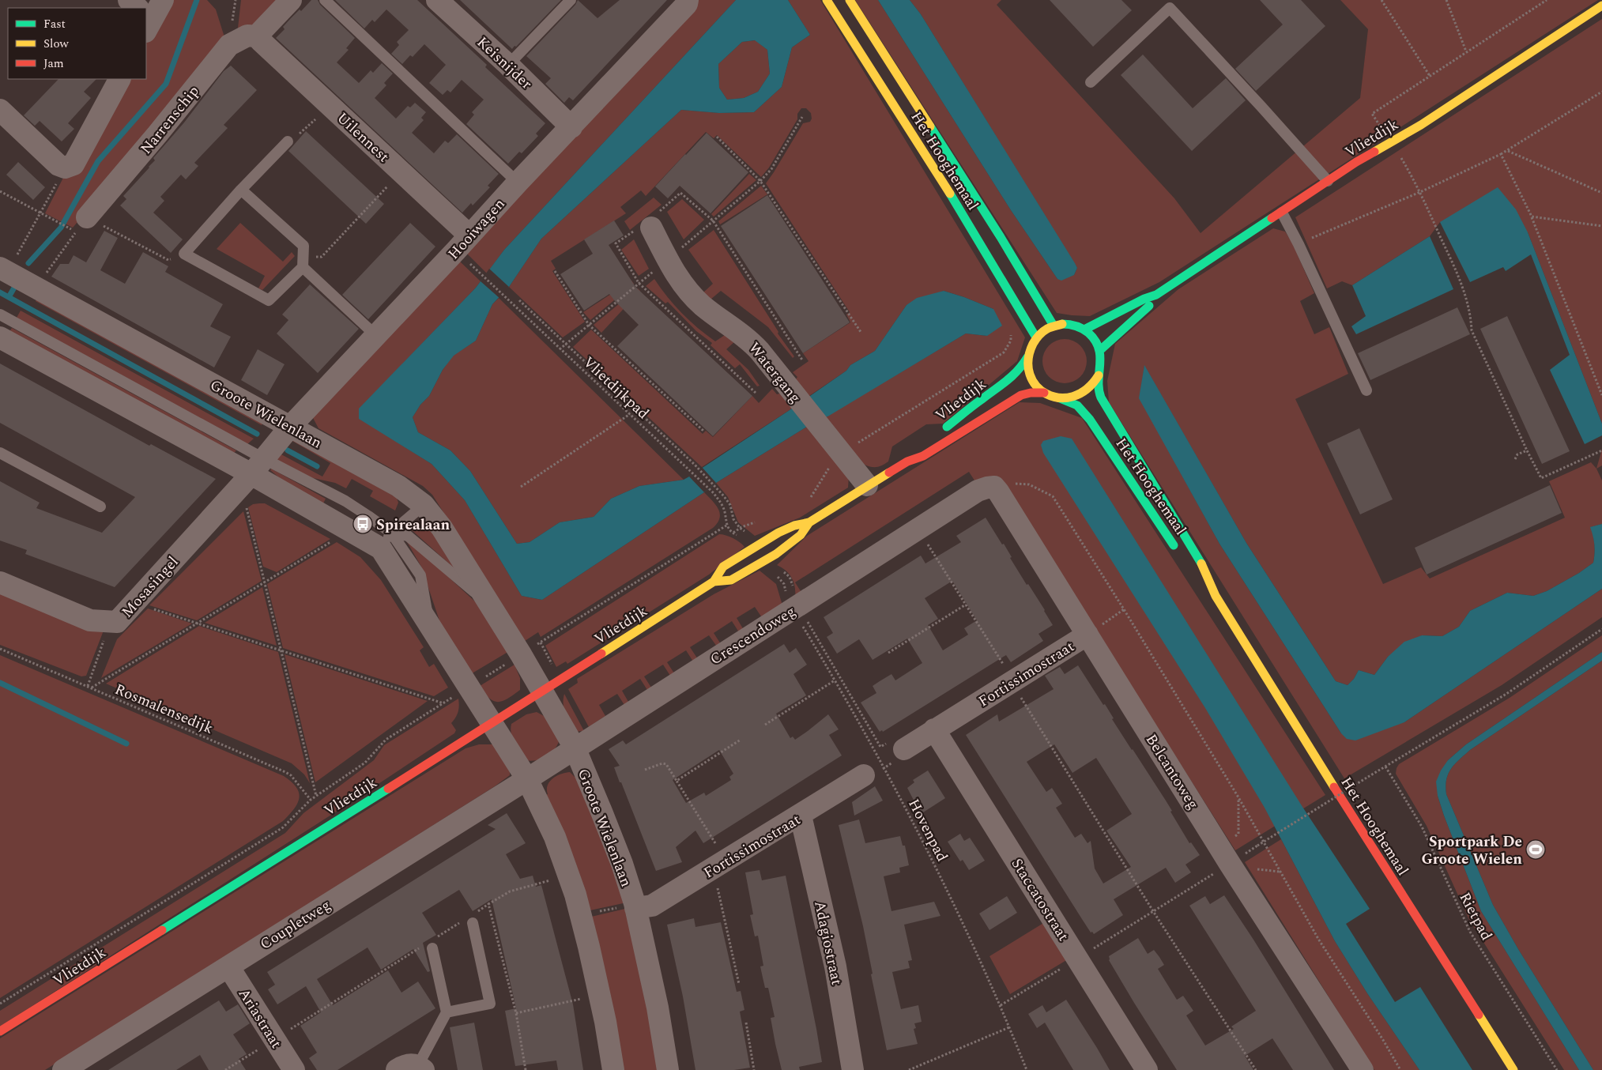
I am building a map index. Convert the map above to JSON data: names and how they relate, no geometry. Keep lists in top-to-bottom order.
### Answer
{
  "streets": {
    "street": [
      "Keisnijder",
      "Narrenschip",
      "Uilennest",
      "Vlietdijk",
      "Het Hooghemaal",
      "Hooiwagen",
      "Watergang",
      "Groote Wielenlaan",
      "Mosasingel",
      "Crescendoweg",
      "Fortissimostraat",
      "Belcantoweg",
      "Staccatostraat",
      "Coupletweg",
      "Adagiostraat",
      "Ariastraat"
    ],
    "path": [
      "Vlietdijkpad",
      "Rosmalensedijk",
      "Hovenpad",
      "Rietpad"
    ]
  },
  "crossings": [
    ["Keisnijder", "Hooiwagen"],
    ["Narrenschip", "Uilennest"],
    ["Uilennest", "Hooiwagen"],
    ["Vlietdijk", "Het Hooghemaal"],
    ["Vlietdijk", "Watergang"],
    ["Vlietdijk", "Groote Wielenlaan"],
    ["Vlietdijk", "Rosmalensedijk"],
    ["Hooiwagen", "Groote Wielenlaan"],
    ["Hooiwagen", "Mosasingel"],
    ["Groote Wielenlaan", "Mosasingel"],
    ["Groote Wielenlaan", "Crescendoweg"],
    ["Groote Wielenlaan", "Fortissimostraat"],
    ["Groote Wielenlaan", "Coupletweg"],
    ["Crescendoweg", "Belcantoweg"],
    ["Crescendoweg", "Hovenpad"],
    ["Crescendoweg", "Coupletweg"],
    ["Fortissimostraat", "Belcantoweg"],
    ["Fortissimostraat", "Staccatostraat"],
    ["Fortissimostraat", "Adagiostraat"],
    ["Coupletweg", "Ariastraat"]
  ],
  "places": {
    "bus stop": ["Spirealaan"],
    "sports": ["Sportpark De Groote Wielen"]
  },
  "legend": ["Fast", "Slow", "Jam"]
}
